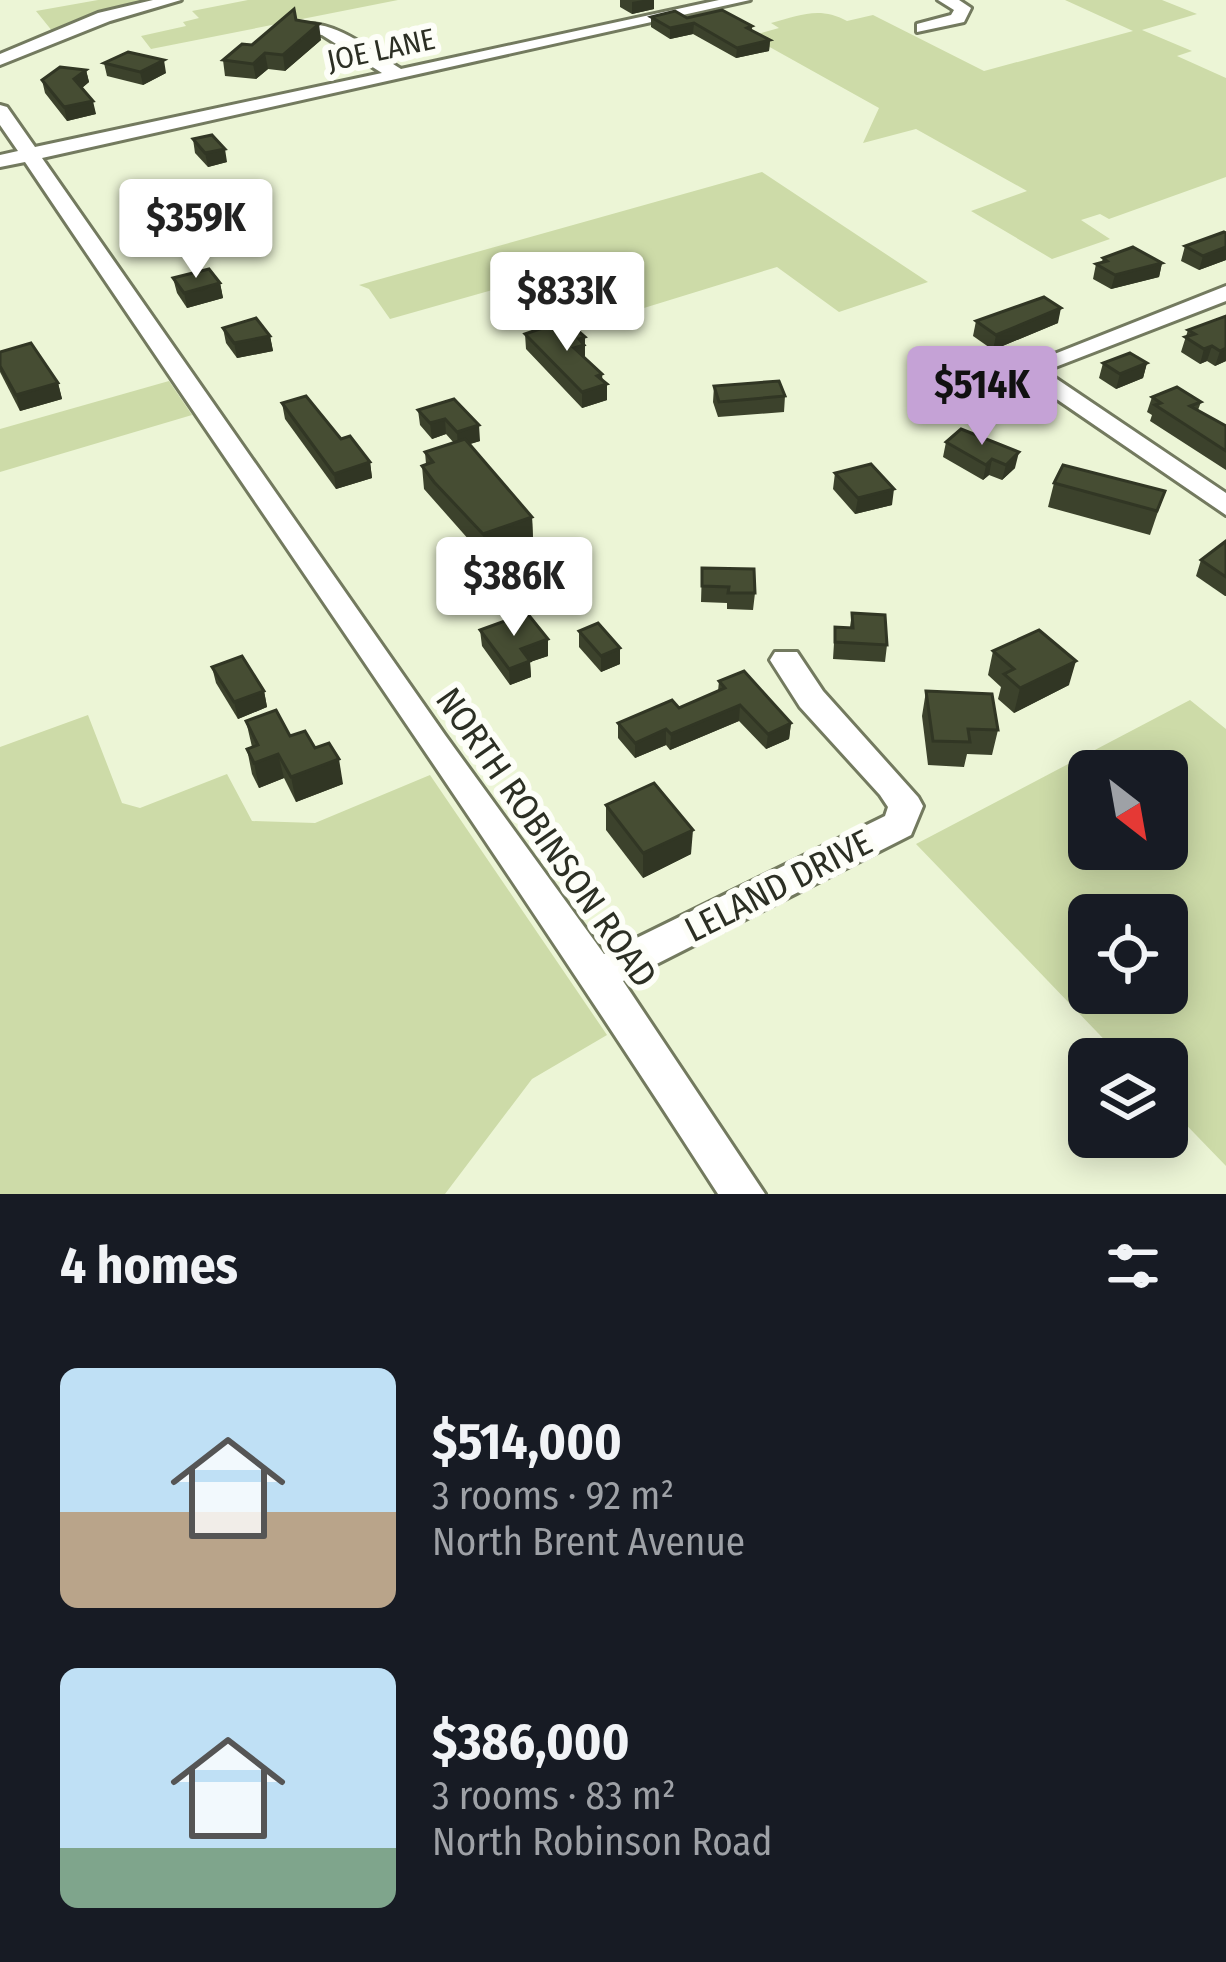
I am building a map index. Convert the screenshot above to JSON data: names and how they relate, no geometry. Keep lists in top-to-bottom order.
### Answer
{
  "streets": {
    "street": ["JOE LANE", "NORTH ROBINSON ROAD", "LELAND DRIVE"]
  },
  "crossings": [
    ["JOE LANE", "NORTH ROBINSON ROAD"],
    ["NORTH ROBINSON ROAD", "LELAND DRIVE"]
  ],
  "north": "bottom right",
  "page": {
    "price": [
      "$359K",
      "$833K",
      "$514K",
      "$386K"
    ],
    "heading": "4 homes",
    "list": [
      {
        "name": "$514,000",
        "note": "3 rooms · 92 m² · North Brent Avenue"
      },
      {
        "name": "$386,000",
        "note": "3 rooms · 83 m² · North Robinson Road"
      }
    ]
  }
}
